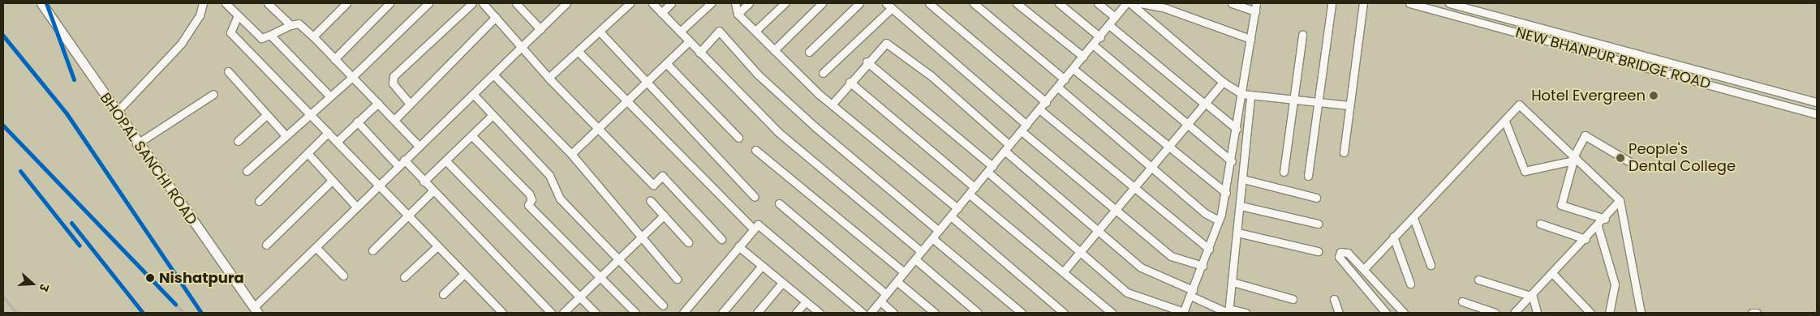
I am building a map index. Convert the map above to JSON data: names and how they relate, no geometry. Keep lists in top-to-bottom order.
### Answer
{
  "streets": {
    "main road": ["BHOPAL SANCHI ROAD"],
    "street": ["NEW BHANPUR BRIDGE ROAD"]
  },
  "places": ["Hotel Evergreen", "People's Dental College", "Nishatpura"],
  "north": "right"
}
